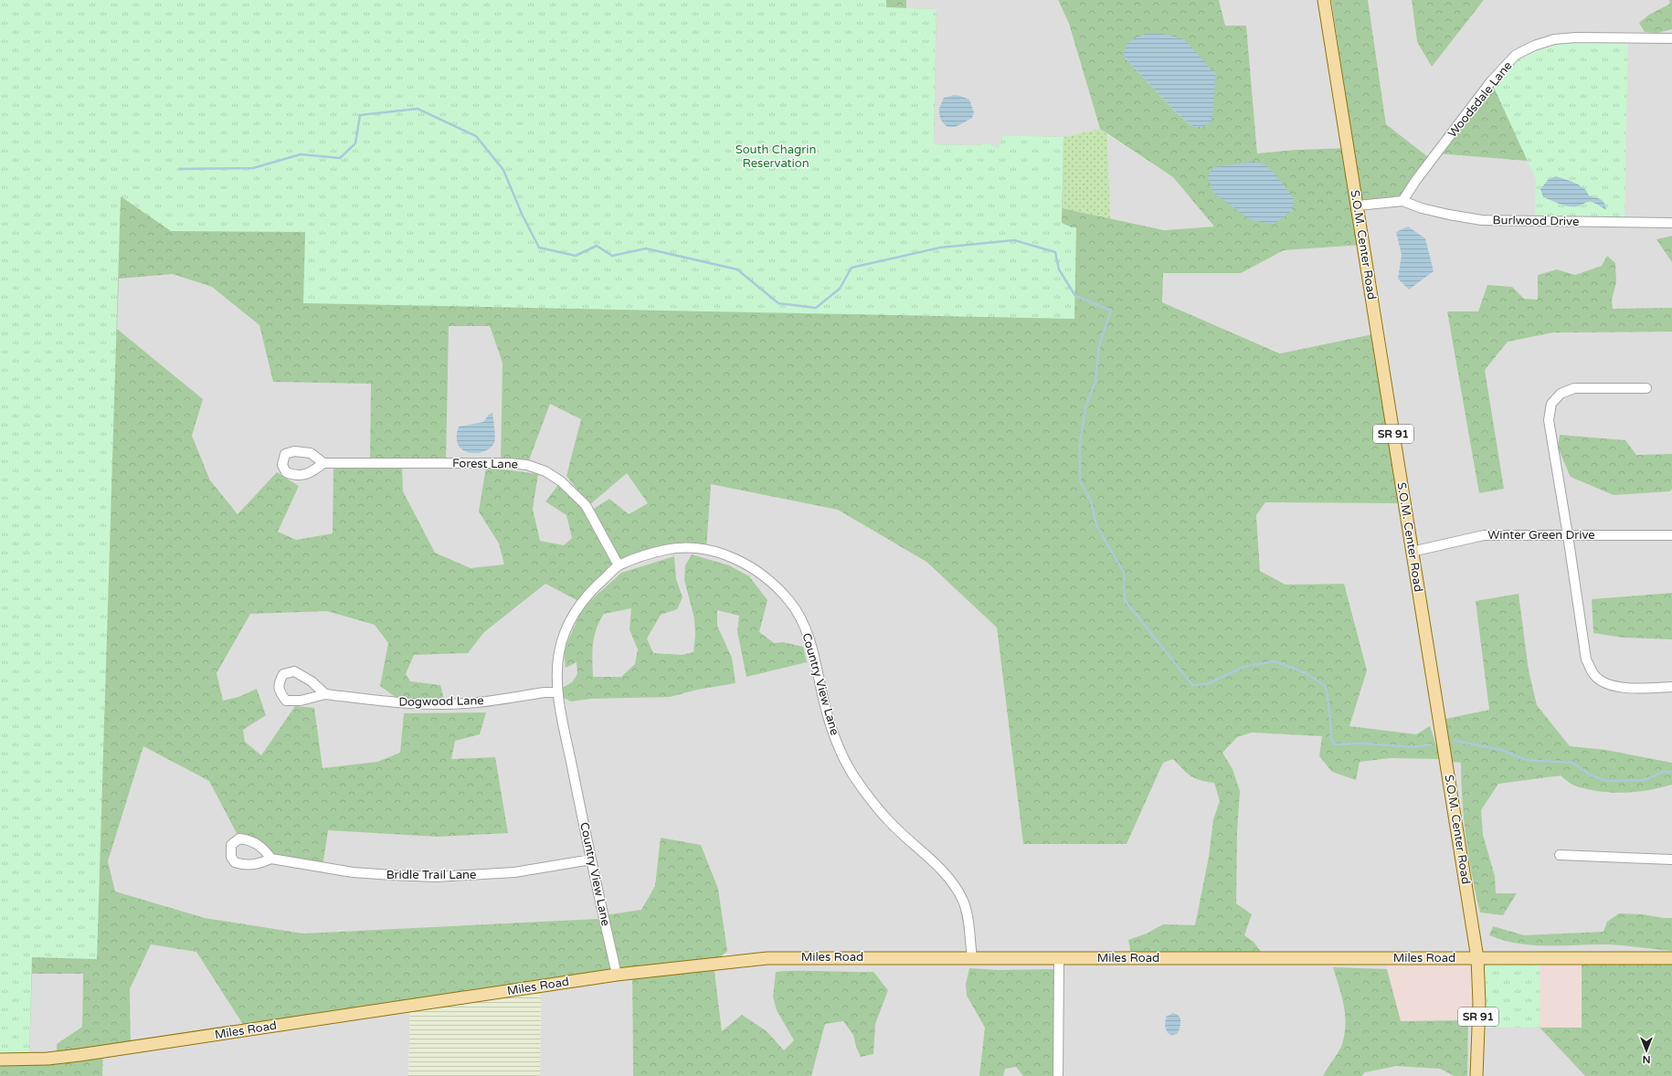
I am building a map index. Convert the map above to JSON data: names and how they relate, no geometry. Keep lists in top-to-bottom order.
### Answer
{
  "streets": {
    "main road": ["S.O.M. Center Road", "SR 91", "Miles Road"],
    "street": [
      "Woodsdale Lane",
      "Burlwood Drive",
      "Forest Lane",
      "Winter Green Drive",
      "Country View Lane",
      "Dogwood Lane",
      "Bridle Trail Lane"
    ]
  },
  "crossings": [
    ["Woodsdale Lane", "Burlwood Drive"],
    ["S.O.M. Center Road", "Winter Green Drive"],
    ["S.O.M. Center Road", "Miles Road"],
    ["Forest Lane", "Country View Lane"],
    ["Country View Lane", "Dogwood Lane"],
    ["Country View Lane", "Bridle Trail Lane"],
    ["Country View Lane", "Miles Road"]
  ],
  "parks": ["South Chagrin Reservation"],
  "north": "bottom"
}
